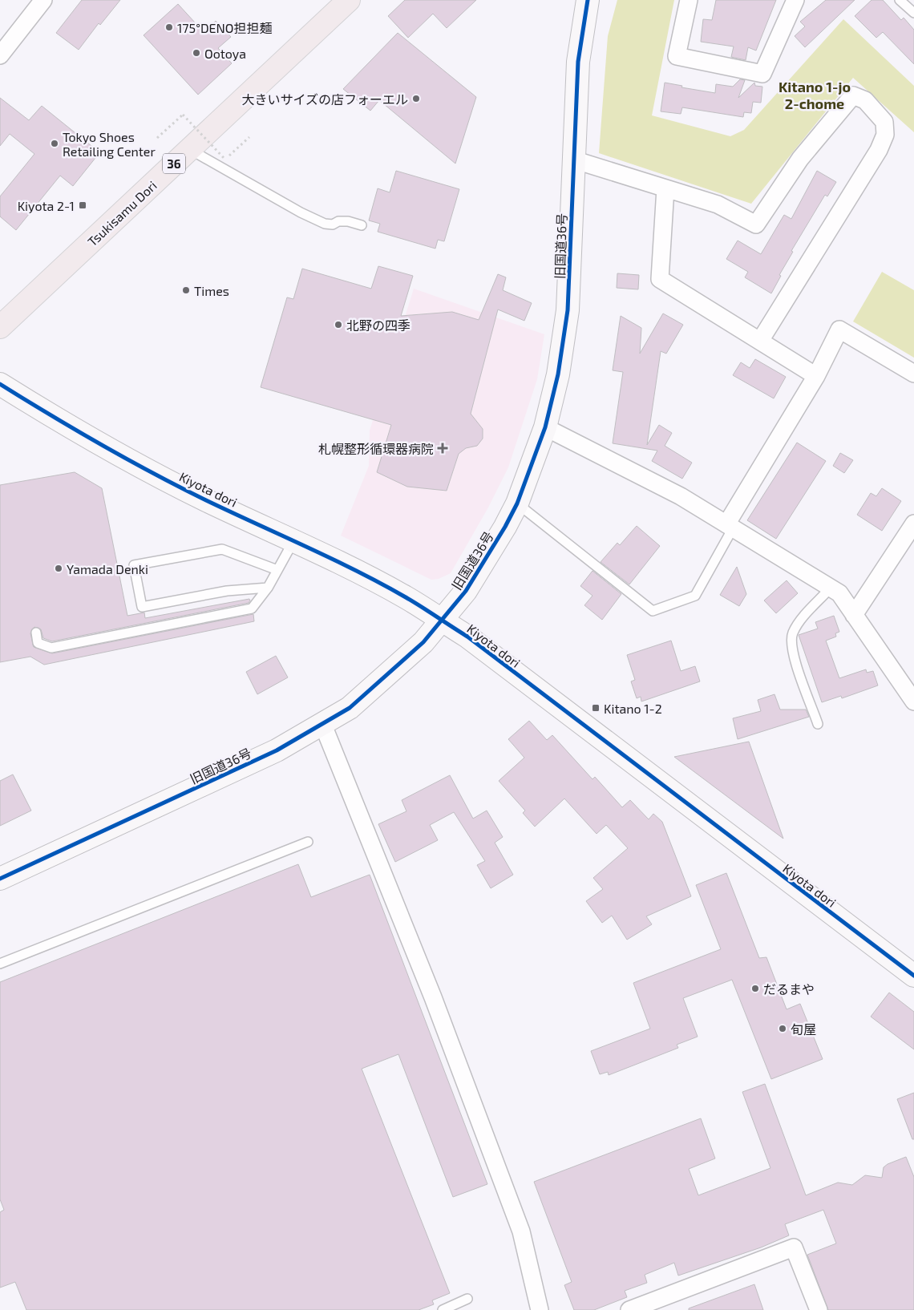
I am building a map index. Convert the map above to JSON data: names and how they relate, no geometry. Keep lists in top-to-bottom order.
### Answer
{
  "streets": {
    "highway": ["36", "Tsukisamu Dori"],
    "street": ["旧国道36号", "Kiyota dori"]
  },
  "crossings": [
    ["旧国道36号", "Kiyota dori"]
  ],
  "districts": ["Kitano 1-jo 2-chome"],
  "places": {
    "other": [
      "175°DENO担担麺",
      "Ootoya",
      "大きいサイズの店フォーエル",
      "Tokyo Shoes Retailing Center",
      "Times",
      "北野の四季",
      "Yamada Denki",
      "だるまや",
      "旬屋"
    ],
    "transit": ["Kiyota 2-1", "Kitano 1-2"],
    "health": ["札幌整形循環器病院"]
  }
}
